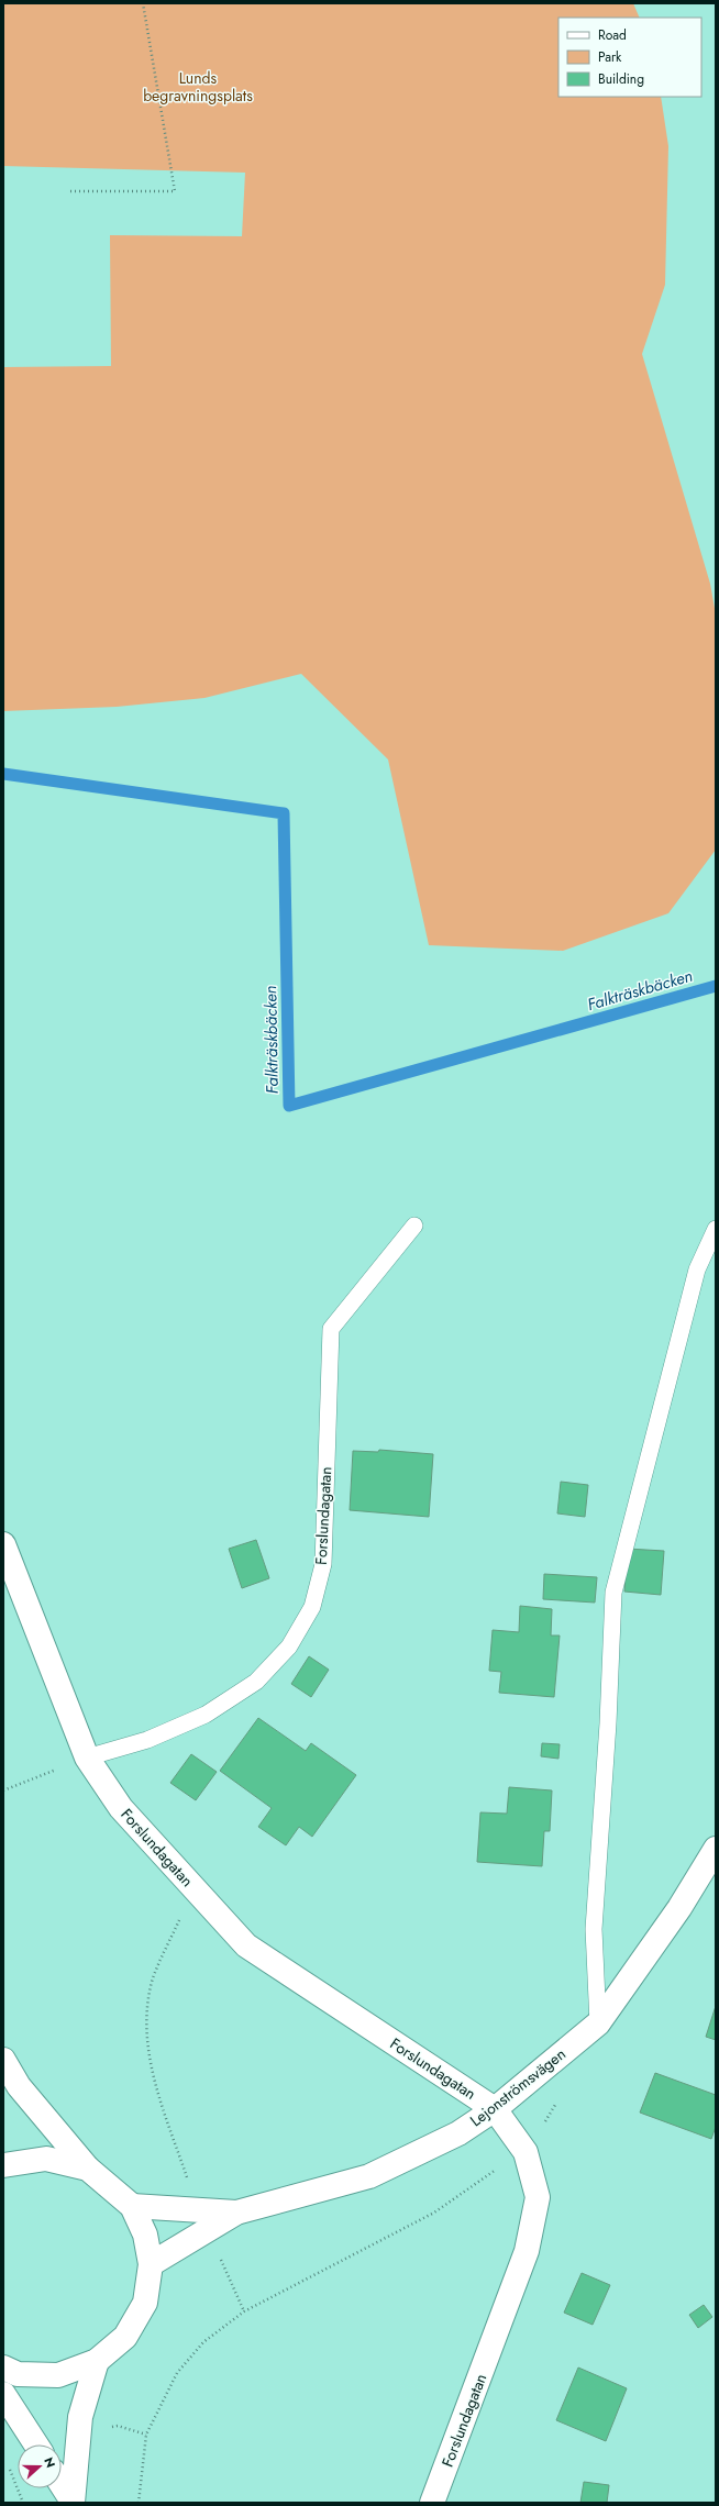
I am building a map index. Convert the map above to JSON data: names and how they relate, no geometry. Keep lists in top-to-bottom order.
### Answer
{
  "streets": {
    "street": ["Forslundagatan", "Lejonströmsvägen"]
  },
  "crossings": [
    ["Forslundagatan", "Lejonströmsvägen"]
  ],
  "water": ["Falkträskbäcken"],
  "parks": ["Lunds begravningsplats"],
  "legend": ["Road", "Park", "Building"],
  "north": "right"
}
